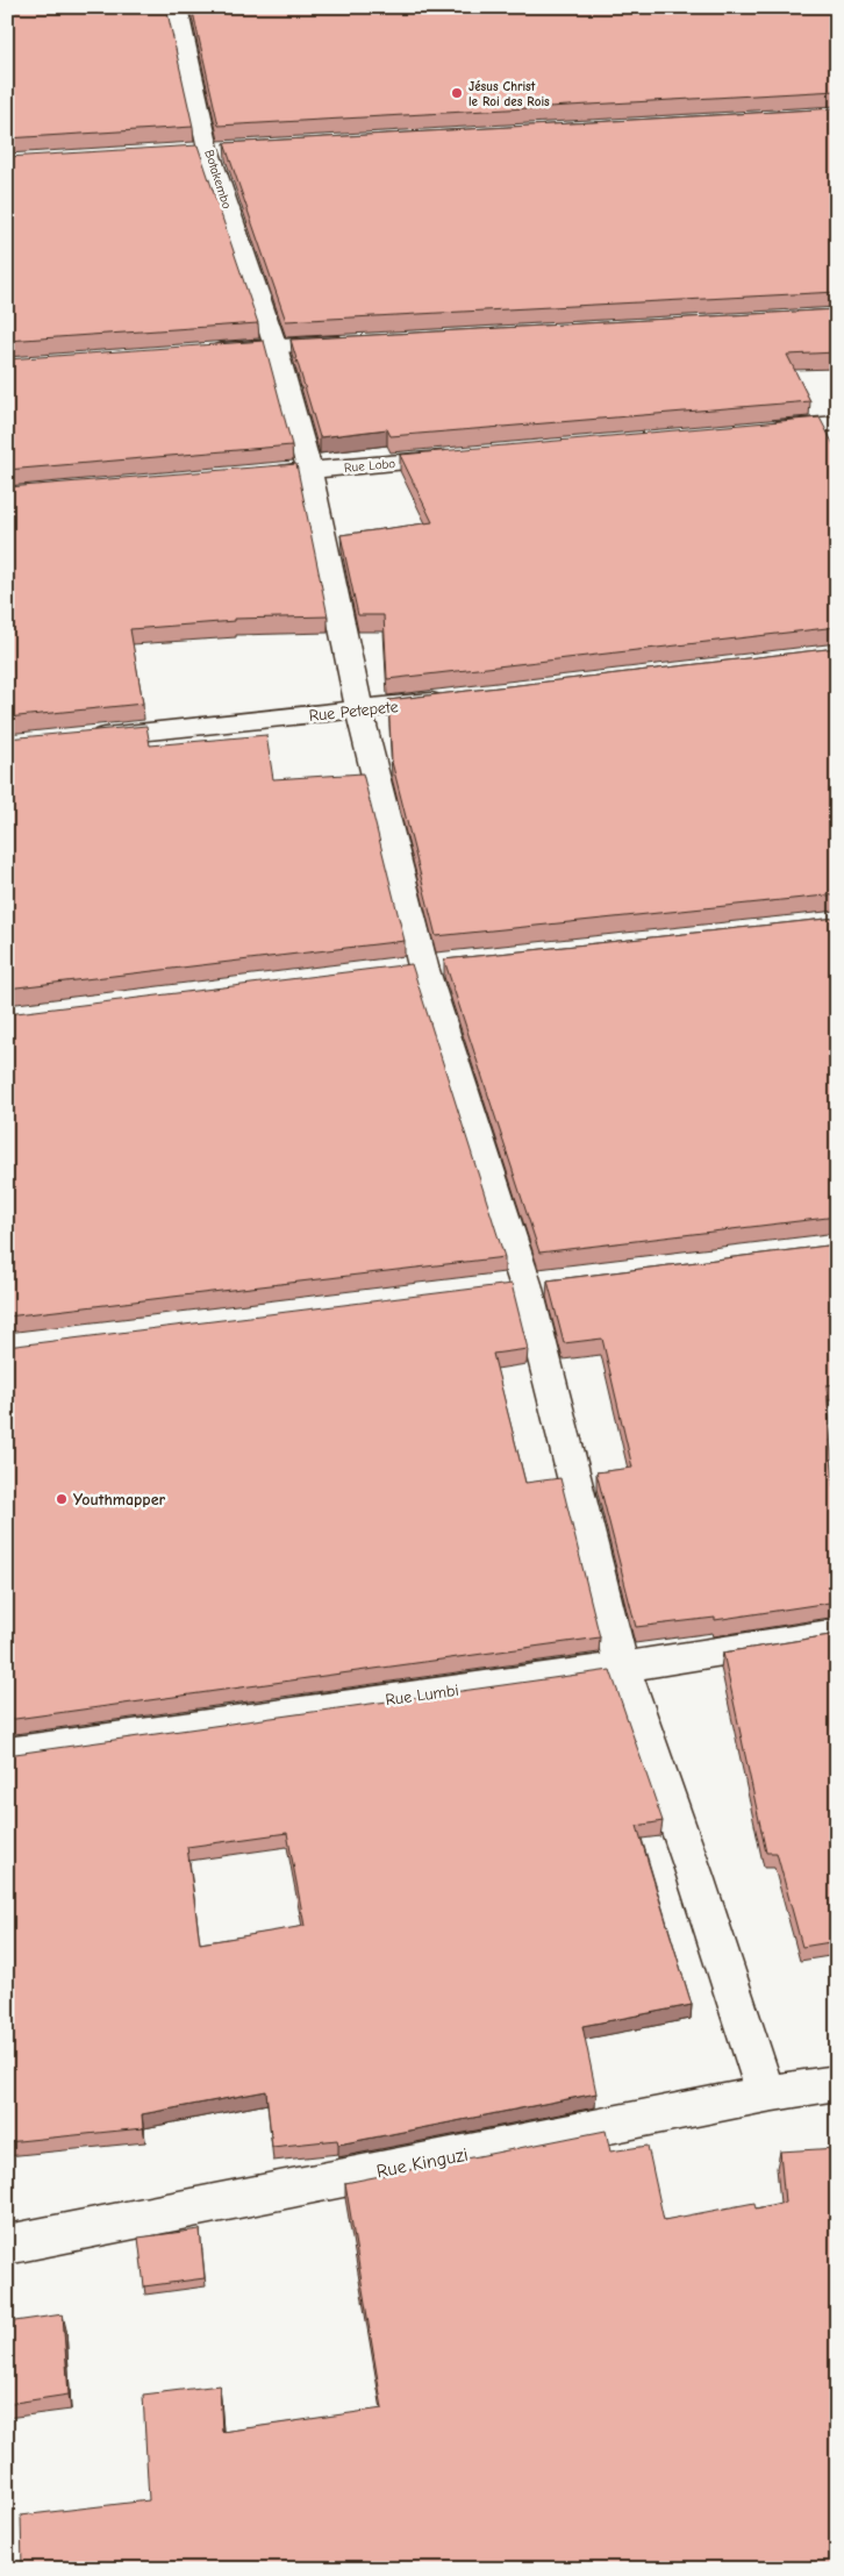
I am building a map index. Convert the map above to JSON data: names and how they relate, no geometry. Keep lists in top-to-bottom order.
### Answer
{
  "streets": {
    "street": [
      "Botakembo",
      "Rue Lobo",
      "Rue Petepete",
      "Rue Lumbi",
      "Rue Kinguzi"
    ]
  },
  "crossings": [
    ["Botakembo", "Rue Lobo"],
    ["Botakembo", "Rue Petepete"],
    ["Botakembo", "Rue Lumbi"],
    ["Botakembo", "Rue Kinguzi"]
  ],
  "places": ["Jésus Christ le Roi des Rois", "Youthmapper"]
}
